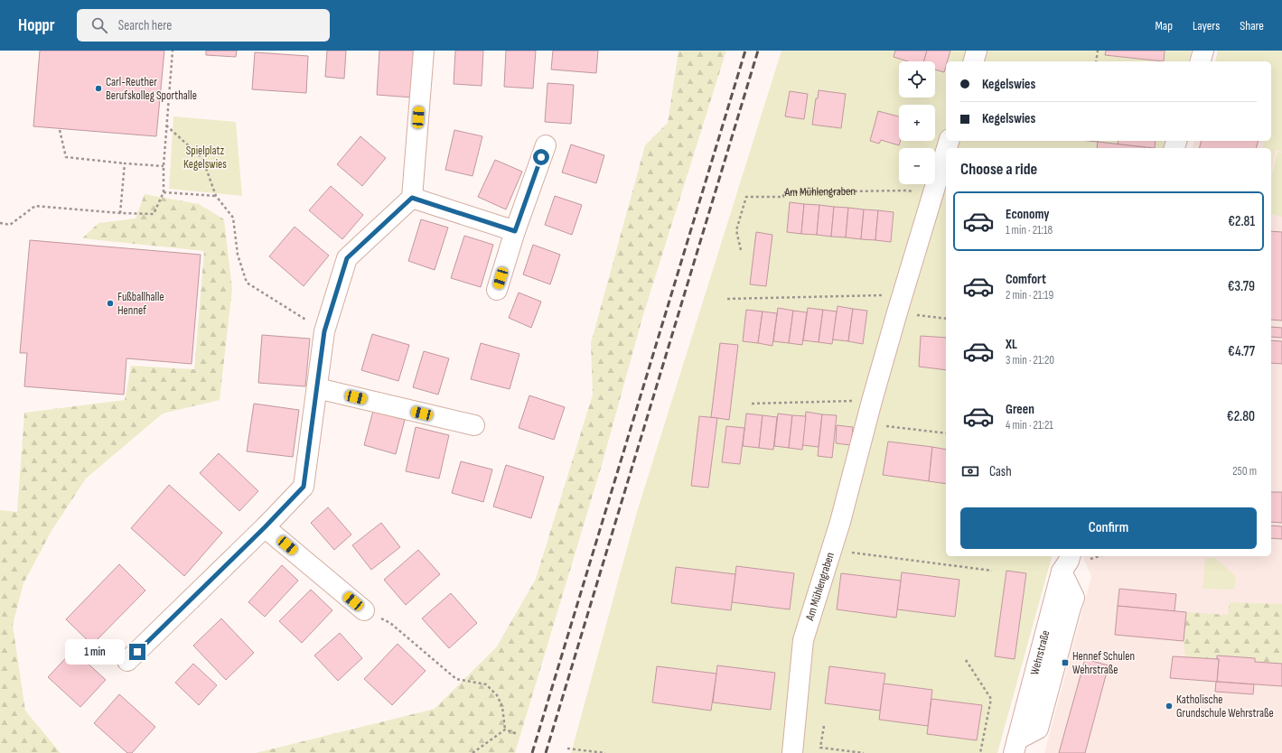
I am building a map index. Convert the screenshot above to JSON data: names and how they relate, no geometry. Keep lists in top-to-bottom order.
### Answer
{
  "streets": {
    "street": ["Am Mühlengraben", "Wehrstraße"]
  },
  "parks": ["Spielplatz Kegelswies"],
  "places": {
    "other": ["Carl-Reuther Berufskolleg Sporthalle", "Fußballhalle Hennef", "Katholische Grundschule Wehrstraße"],
    "transit": ["Hennef Schulen Wehrstraße"]
  },
  "page": {
    "header": "Hoppr",
    "search": "Search here",
    "nav": ["Map", "Layers", "Share"],
    "map_buttons": ["+", "−"],
    "banner": ["Kegelswies", "Kegelswies"],
    "heading": "Choose a ride",
    "list": [
      {
        "name": "Economy",
        "note": "1 min · 21:18",
        "value": "€2.81"
      },
      {
        "name": "Comfort",
        "note": "2 min · 21:19",
        "value": "€3.79"
      },
      {
        "name": "XL",
        "note": "3 min · 21:20",
        "value": "€4.77"
      },
      {
        "name": "Green",
        "note": "4 min · 21:21",
        "value": "€2.80"
      }
    ],
    "pay": ["Cash", "250 m"],
    "buttons": "Confirm",
    "bubble": "1 min"
  }
}
